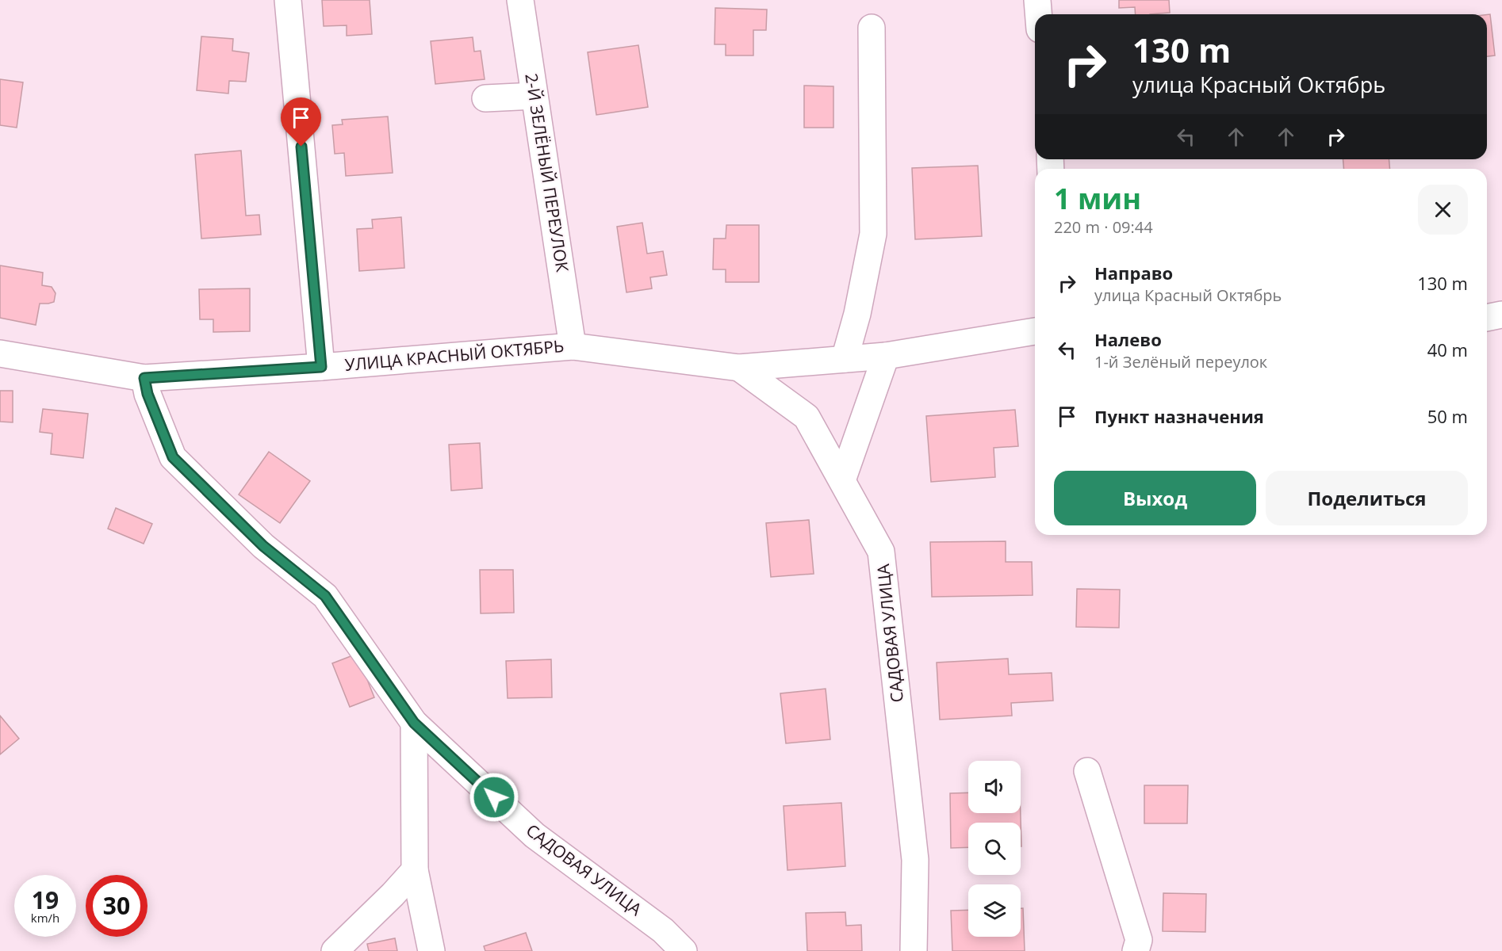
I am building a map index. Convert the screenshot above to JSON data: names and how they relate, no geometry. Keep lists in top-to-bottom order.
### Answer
{
  "streets": {
    "street": ["2-Й ЗЕЛЁНЫЙ ПЕРЕУЛОК", "УЛИЦА КРАСНЫЙ ОКТЯБРЬ", "САДОВАЯ УЛИЦА"]
  },
  "crossings": [
    ["2-Й ЗЕЛЁНЫЙ ПЕРЕУЛОК", "УЛИЦА КРАСНЫЙ ОКТЯБРЬ"],
    ["УЛИЦА КРАСНЫЙ ОКТЯБРЬ", "САДОВАЯ УЛИЦА"]
  ],
  "page": {
    "turn": ["130 m", "улица Красный Октябрь"],
    "heading": ["1 мин", "220 m · 09:44"],
    "list": [
      {
        "name": "Направо",
        "note": "улица Красный Октябрь",
        "value": "130 m"
      },
      {
        "name": "Налево",
        "note": "1-й Зелёный переулок",
        "value": "40 m"
      },
      {
        "name": "Пункт назначения",
        "value": "50 m"
      }
    ],
    "buttons": ["Выход", "Поделиться"],
    "speed": "19 km/h",
    "limit": "30"
  }
}
